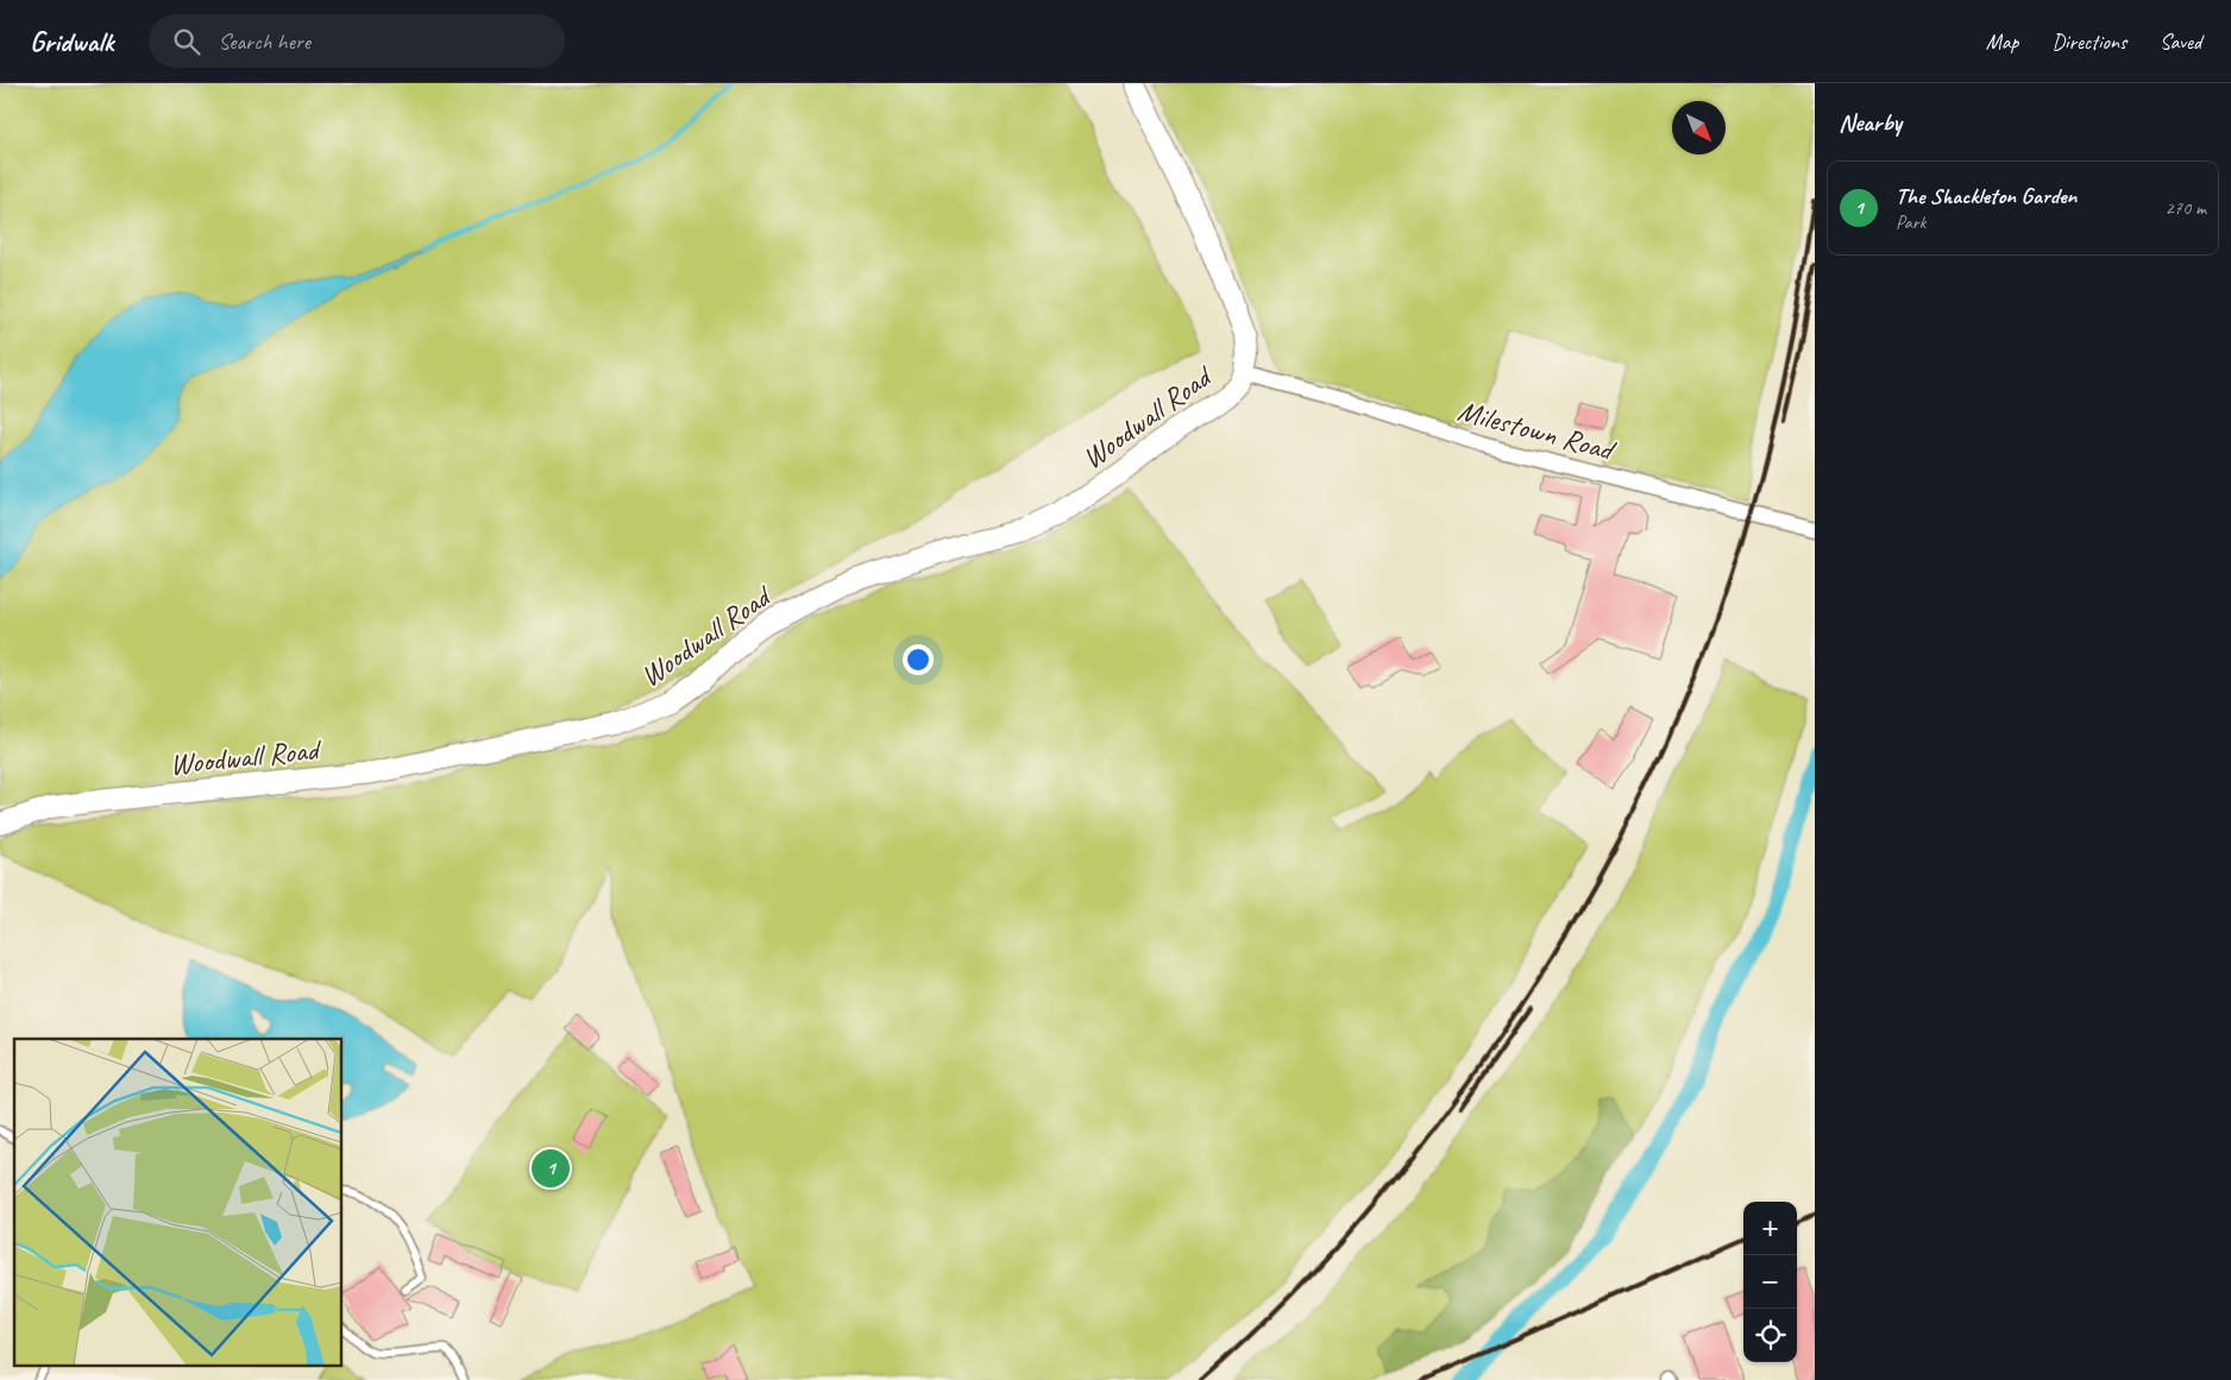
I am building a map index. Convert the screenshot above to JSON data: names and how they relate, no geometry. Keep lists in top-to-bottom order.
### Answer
{
  "streets": {
    "main road": ["Woodwall Road"],
    "street": ["Milestown Road"]
  },
  "crossings": [
    ["Woodwall Road", "Milestown Road"]
  ],
  "north": "bottom right",
  "page": {
    "header": "Gridwalk",
    "search": "Search here",
    "nav": ["Map", "Directions", "Saved"],
    "heading": "Nearby",
    "list": [
      {
        "mark": "1",
        "name": "The Shackleton Garden",
        "note": "Park",
        "value": "270 m"
      }
    ],
    "pins": "1",
    "map_buttons": ["+", "−"]
  }
}
